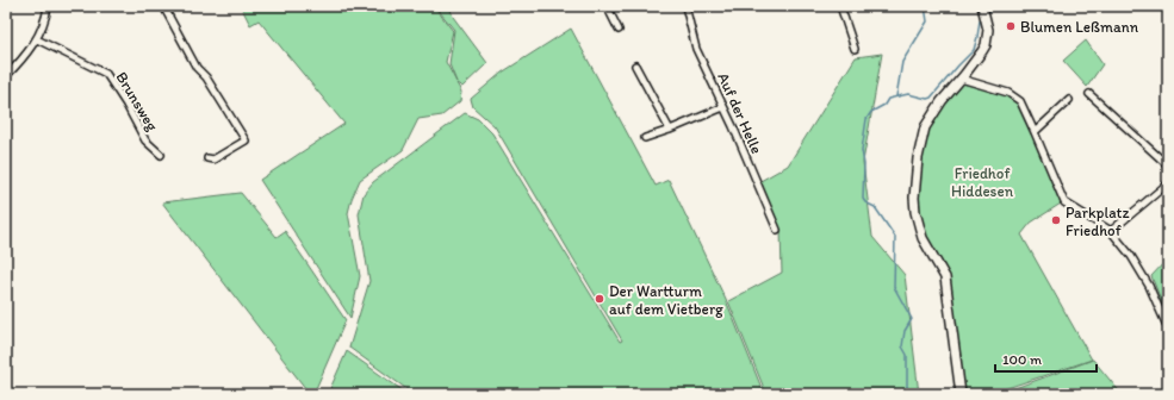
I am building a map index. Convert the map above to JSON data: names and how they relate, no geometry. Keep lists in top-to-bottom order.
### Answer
{
  "streets": {
    "street": ["Brunsweg", "Auf der Helle"]
  },
  "parks": ["Friedhof Hiddesen"],
  "places": ["Blumen Leßmann", "Parkplatz Friedhof", "Der Wartturm auf dem Vietberg"],
  "scale_bar": "100 m"
}
